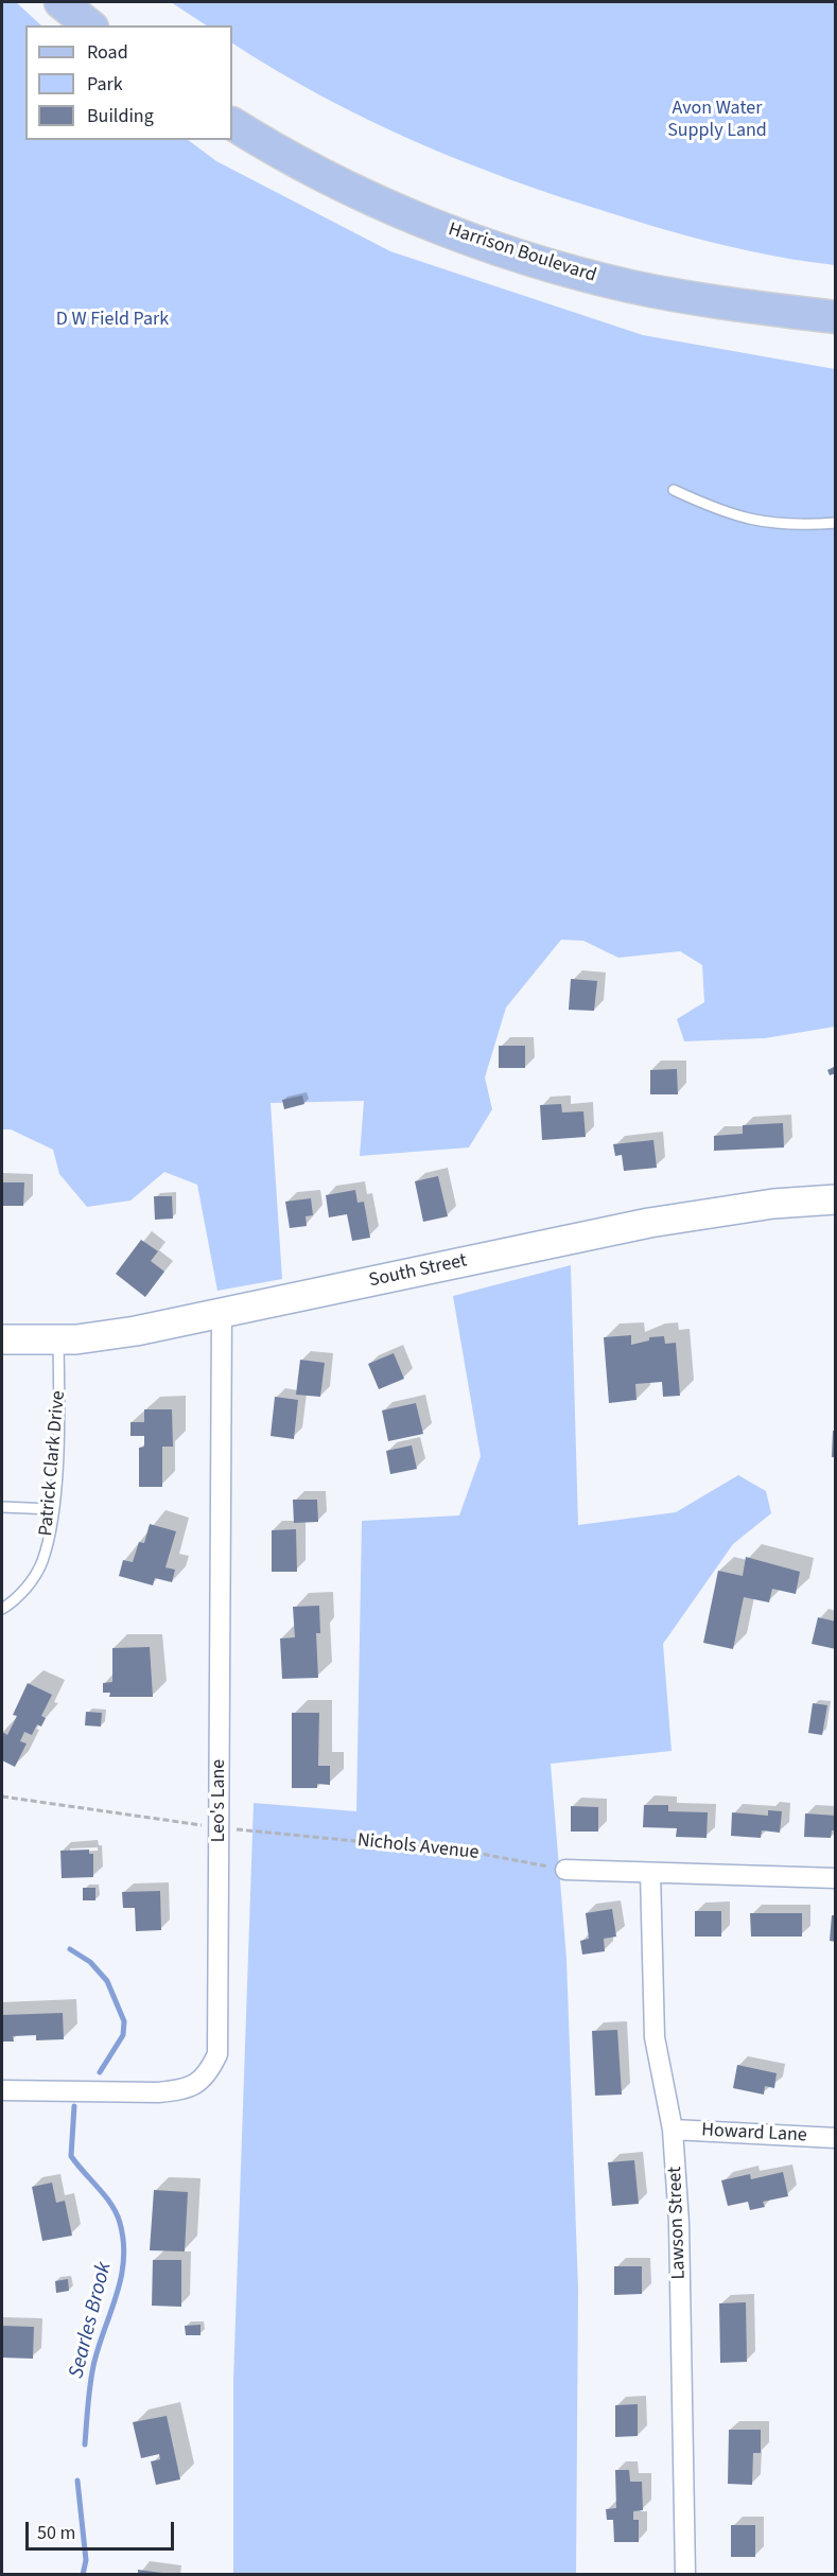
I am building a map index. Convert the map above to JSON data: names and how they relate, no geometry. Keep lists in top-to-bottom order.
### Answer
{
  "streets": {
    "main road": ["Harrison Boulevard"],
    "street": [
      "South Street",
      "Leo's Lane",
      "Howard Lane",
      "Lawson Street"
    ],
    "lane": ["Patrick Clark Drive"],
    "path": ["Nichols Avenue"]
  },
  "crossings": [
    ["South Street", "Patrick Clark Drive"],
    ["South Street", "Leo's Lane"],
    ["Leo's Lane", "Nichols Avenue"],
    ["Howard Lane", "Lawson Street"]
  ],
  "water": ["Searles Brook"],
  "parks": ["Avon Water Supply Land", "D W Field Park"],
  "legend": ["Road", "Park", "Building"],
  "scale_bar": "50 m"
}
